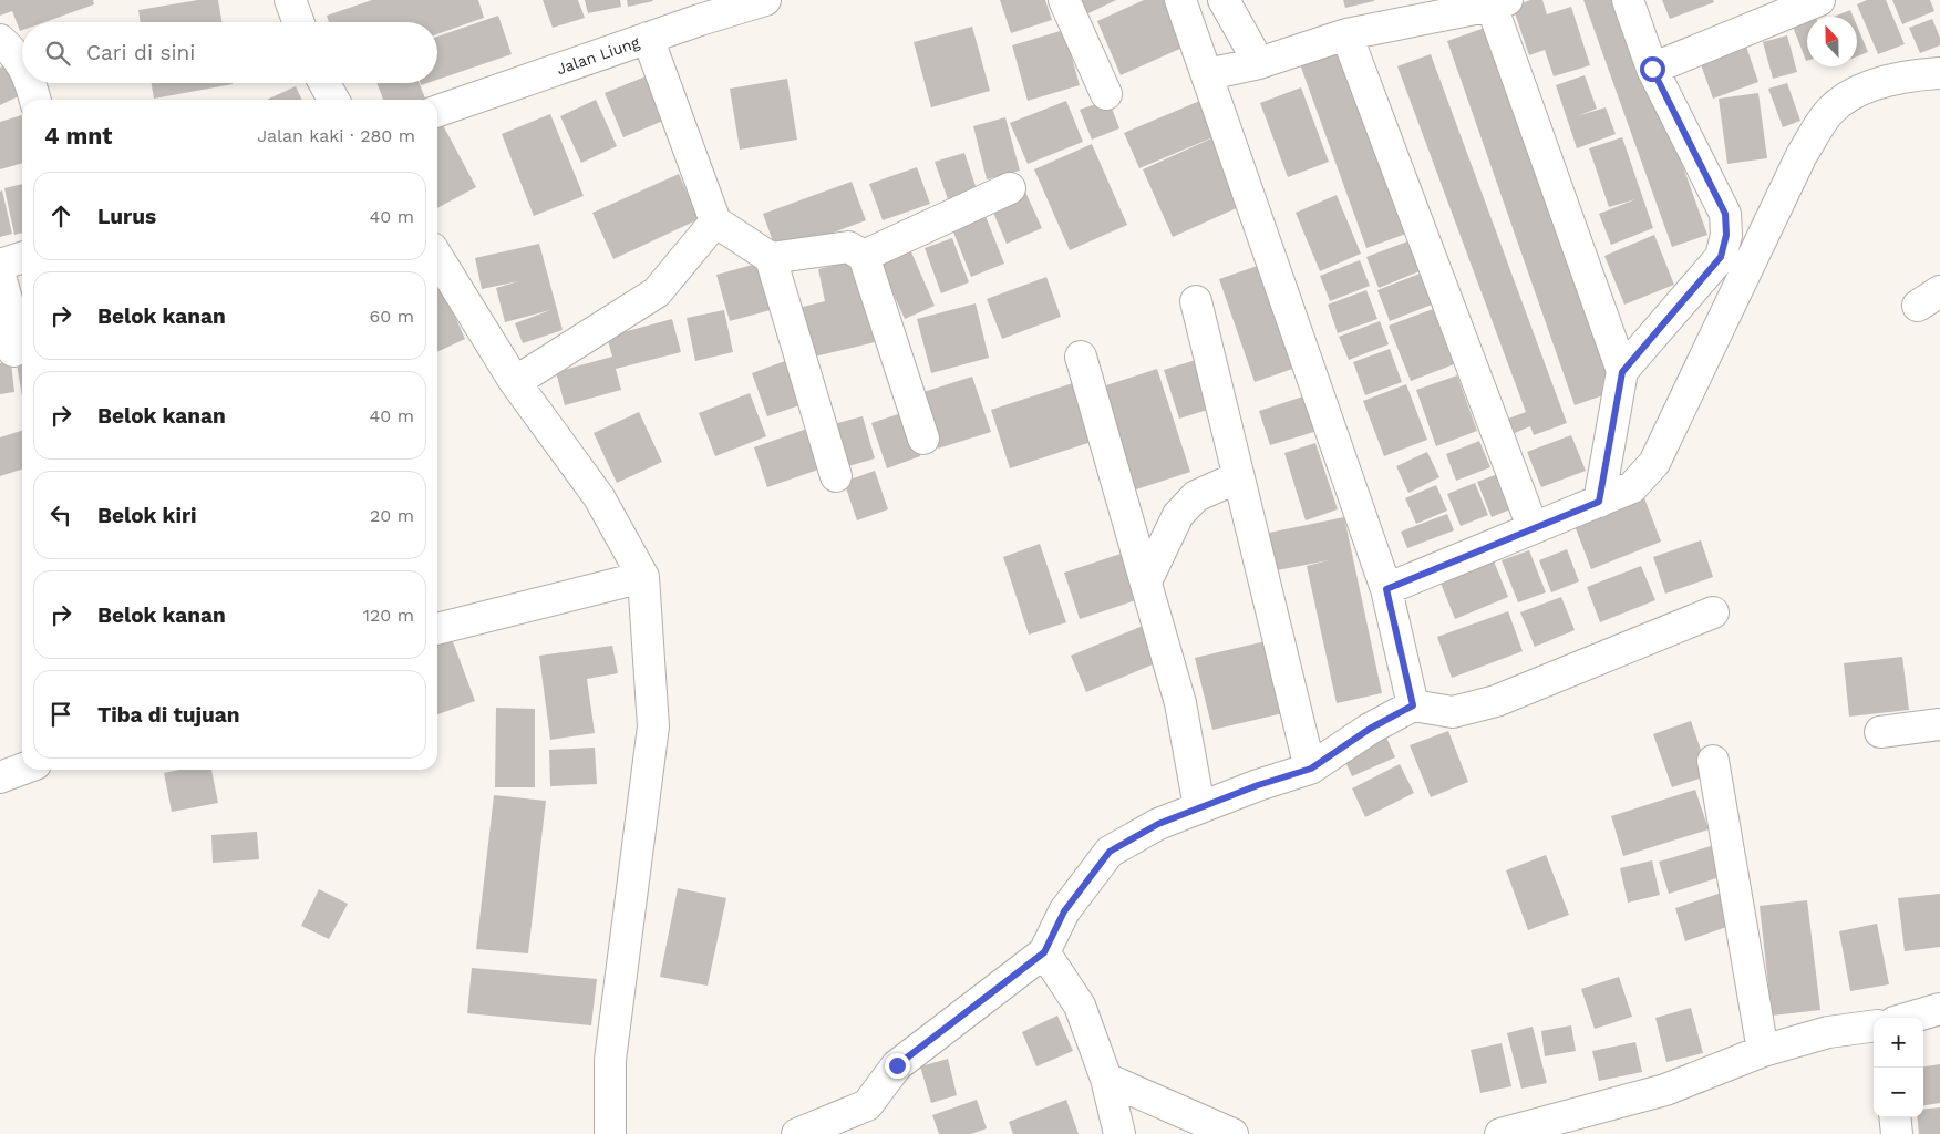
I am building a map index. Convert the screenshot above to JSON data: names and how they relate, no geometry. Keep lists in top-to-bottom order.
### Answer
{
  "streets": {
    "street": ["Jalan Liung"]
  },
  "north": "top",
  "page": {
    "search": "Cari di sini",
    "heading": ["4 mnt", "Jalan kaki · 280 m"],
    "list": [
      ["Lurus", "40 m"],
      ["Belok kanan", "60 m"],
      ["Belok kanan", "40 m"],
      ["Belok kiri", "20 m"],
      ["Belok kanan", "120 m"],
      "Tiba di tujuan"
    ],
    "map_buttons": ["+", "−"]
  }
}
